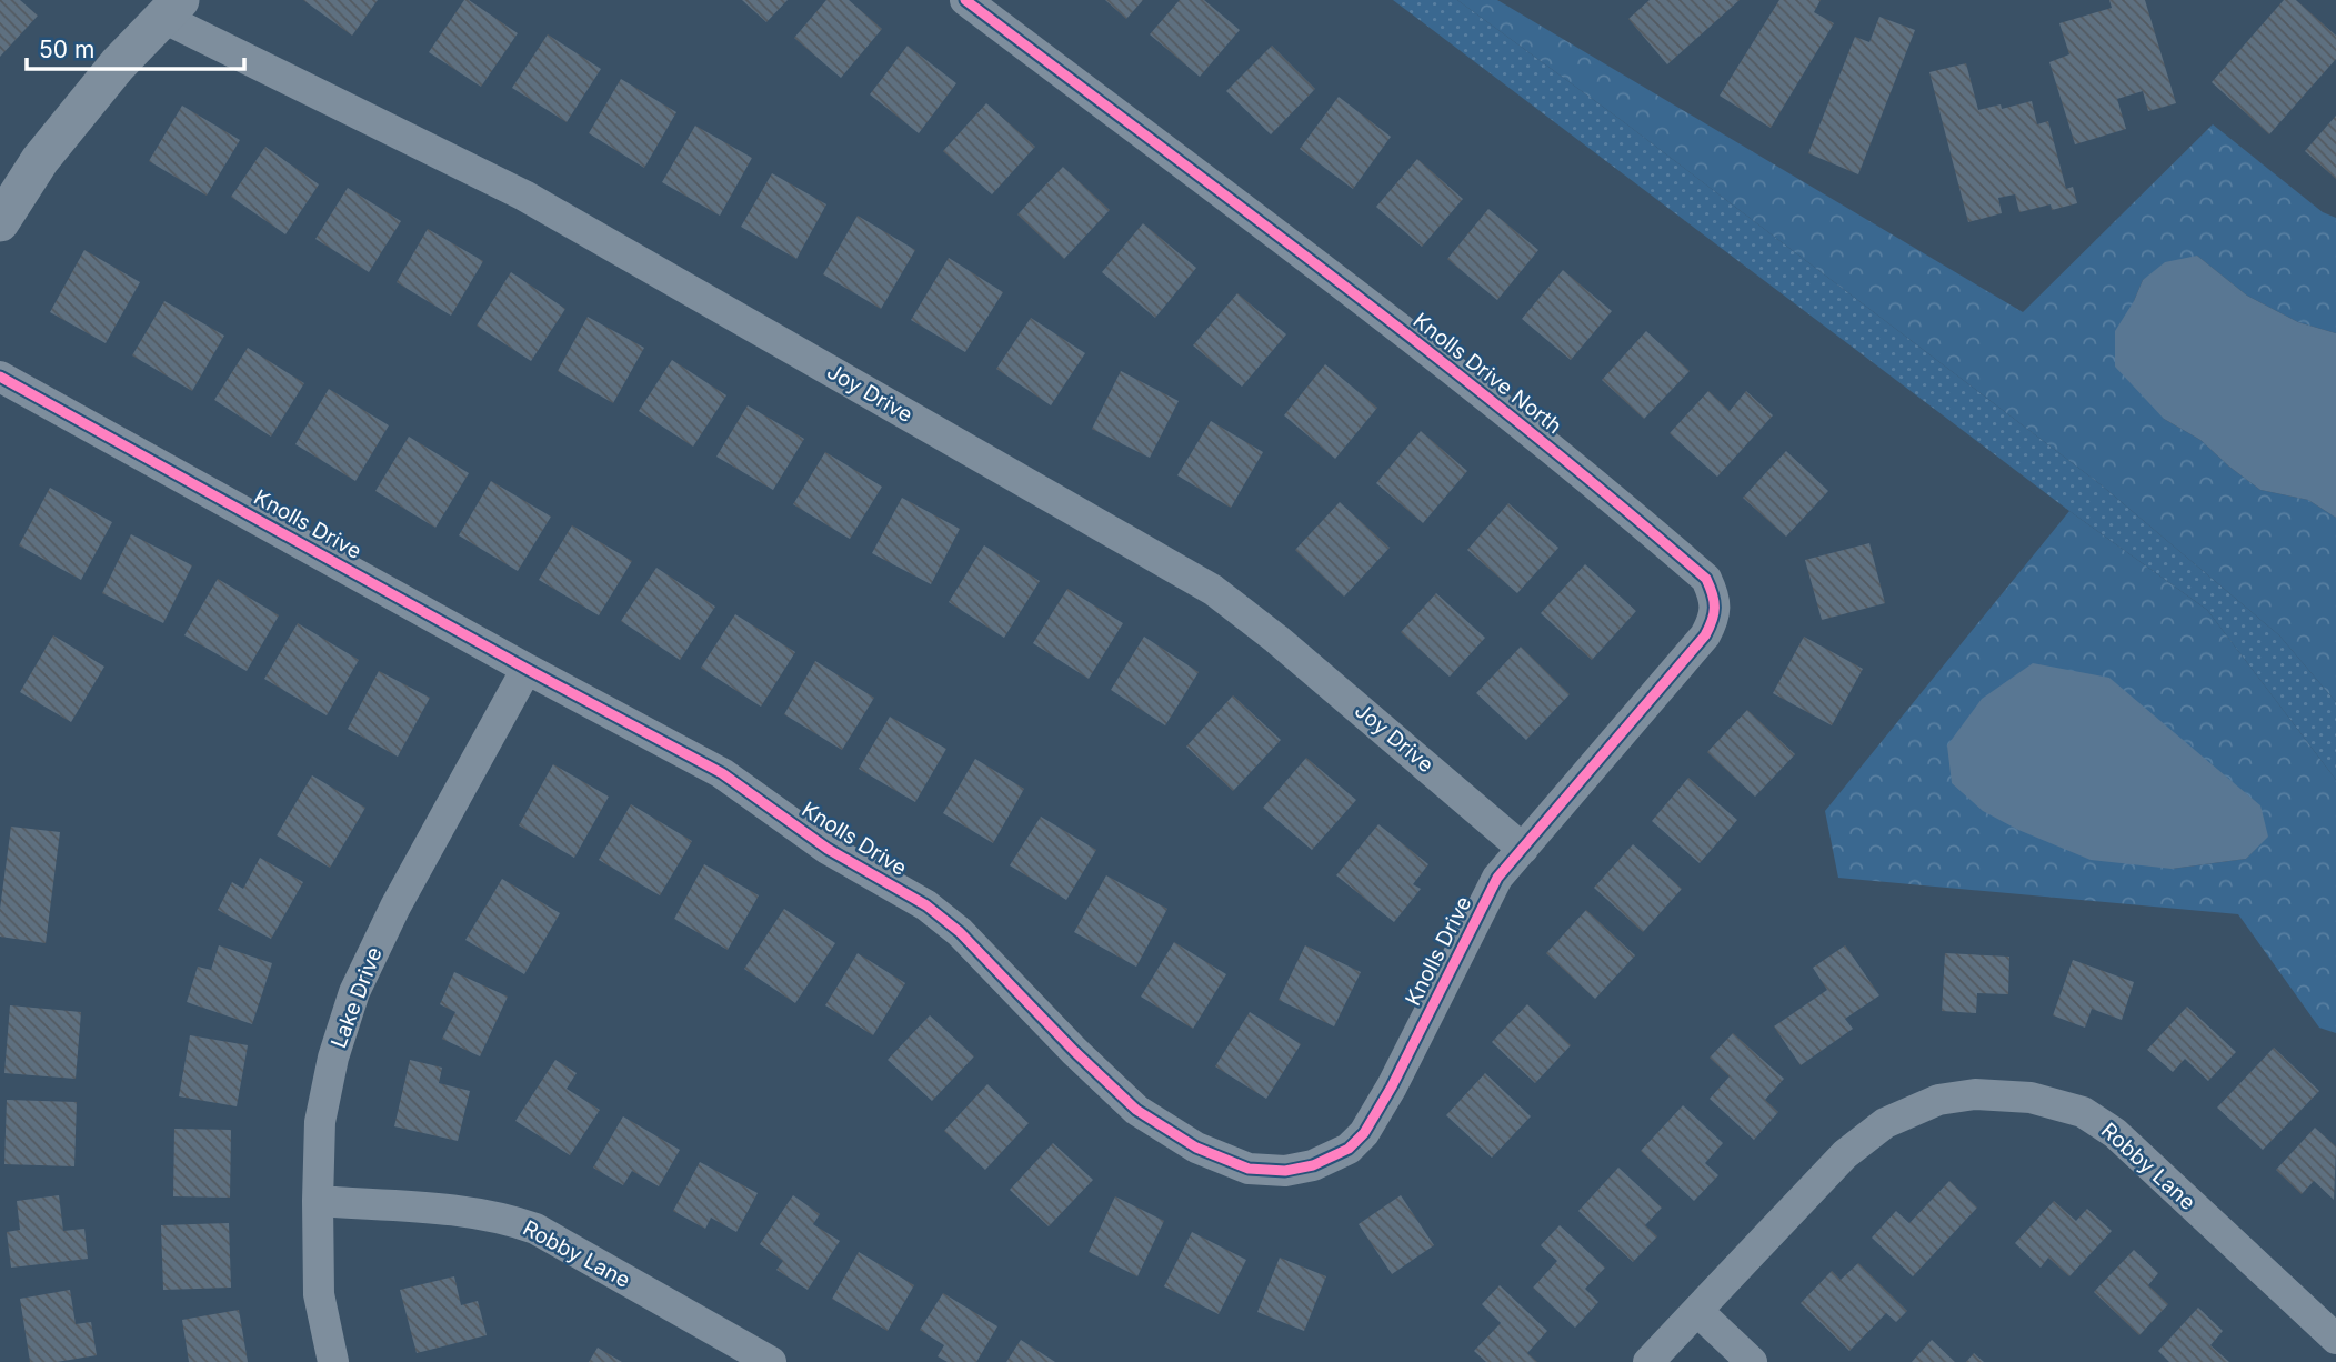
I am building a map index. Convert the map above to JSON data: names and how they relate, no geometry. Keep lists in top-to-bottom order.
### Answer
{
  "streets": {
    "street": [
      "Knolls Drive North",
      "Joy Drive",
      "Knolls Drive",
      "Lake Drive",
      "Robby Lane"
    ]
  },
  "crossings": [
    ["Knolls Drive North", "Joy Drive"],
    ["Knolls Drive North", "Knolls Drive"],
    ["Joy Drive", "Knolls Drive"],
    ["Knolls Drive", "Lake Drive"],
    ["Lake Drive", "Robby Lane"]
  ],
  "scale_bar": "50 m"
}
